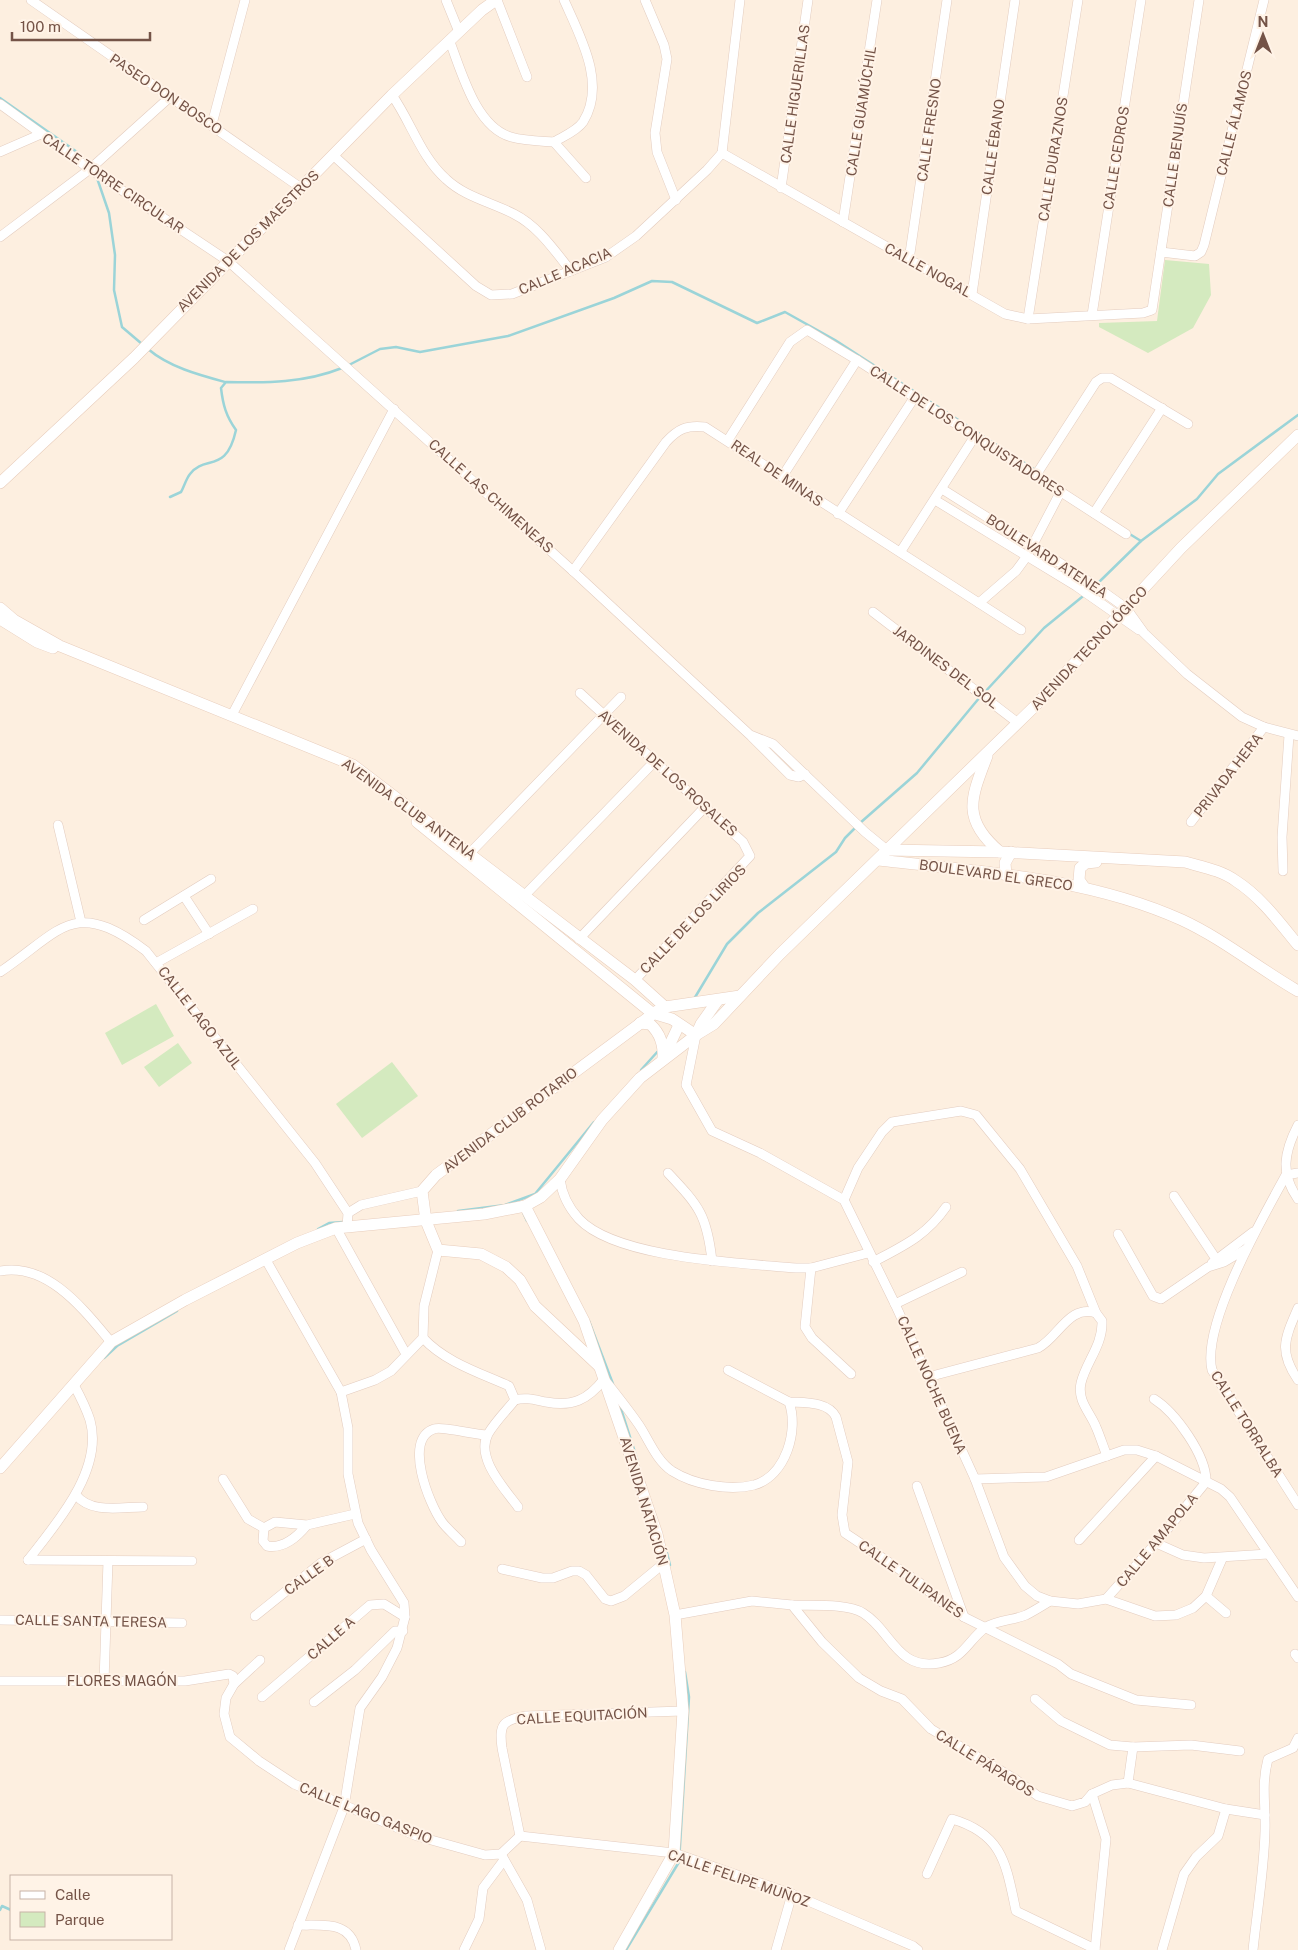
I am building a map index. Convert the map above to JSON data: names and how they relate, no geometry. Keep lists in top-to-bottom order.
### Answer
{
  "streets": {
    "street": [
      "PASEO DON BOSCO",
      "CALLE HIGUERILLAS",
      "CALLE GUAMÚCHIL",
      "CALLE ÁLAMOS",
      "CALLE FRESNO",
      "CALLE ÉBANO",
      "CALLE BENJUÍS",
      "CALLE CEDROS",
      "CALLE DURAZNOS",
      "CALLE TORRE CIRCULAR",
      "AVENIDA DE LOS MAESTROS",
      "CALLE NOGAL",
      "CALLE ACACIA",
      "CALLE DE LOS CONQUISTADORES",
      "REAL DE MINAS",
      "CALLE LAS CHIMENEAS",
      "BOULEVARD ATENEA",
      "AVENIDA TECNOLÓGICO",
      "JARDINES DEL SOL",
      "AVENIDA DE LOS ROSALES",
      "PRIVADA HERA",
      "AVENIDA CLUB ANTENA",
      "BOULEVARD EL GRECO",
      "CALLE DE LOS LIRIOS",
      "CALLE LAGO AZUL",
      "AVENIDA CLUB ROTARIO",
      "CALLE NOCHE BUENA",
      "CALLE TORRALBA",
      "AVENIDA NATACIÓN",
      "CALLE AMAPOLA",
      "CALLE B",
      "CALLE TULIPANES",
      "CALLE SANTA TERESA",
      "CALLE A",
      "FLORES MAGÓN",
      "CALLE EQUITACIÓN",
      "CALLE PÁPAGOS",
      "CALLE LAGO GASPIO",
      "CALLE FELIPE MUÑOZ"
    ]
  },
  "crossings": [
    ["PASEO DON BOSCO", "AVENIDA DE LOS MAESTROS"],
    ["CALLE HIGUERILLAS", "CALLE NOGAL"],
    ["CALLE GUAMÚCHIL", "CALLE NOGAL"],
    ["CALLE ÁLAMOS", "CALLE BENJUÍS"],
    ["CALLE FRESNO", "CALLE NOGAL"],
    ["CALLE ÉBANO", "CALLE NOGAL"],
    ["CALLE BENJUÍS", "CALLE NOGAL"],
    ["CALLE CEDROS", "CALLE NOGAL"],
    ["CALLE DURAZNOS", "CALLE NOGAL"],
    ["CALLE TORRE CIRCULAR", "AVENIDA DE LOS MAESTROS"],
    ["CALLE TORRE CIRCULAR", "CALLE LAS CHIMENEAS"],
    ["AVENIDA DE LOS MAESTROS", "CALLE ACACIA"],
    ["AVENIDA DE LOS MAESTROS", "CALLE LAS CHIMENEAS"],
    ["CALLE NOGAL", "CALLE ACACIA"],
    ["CALLE DE LOS CONQUISTADORES", "REAL DE MINAS"],
    ["REAL DE MINAS", "CALLE LAS CHIMENEAS"],
    ["CALLE LAS CHIMENEAS", "AVENIDA TECNOLÓGICO"],
    ["CALLE LAS CHIMENEAS", "BOULEVARD EL GRECO"],
    ["BOULEVARD ATENEA", "AVENIDA TECNOLÓGICO"],
    ["BOULEVARD ATENEA", "PRIVADA HERA"],
    ["AVENIDA TECNOLÓGICO", "JARDINES DEL SOL"],
    ["AVENIDA TECNOLÓGICO", "AVENIDA CLUB ANTENA"],
    ["AVENIDA TECNOLÓGICO", "BOULEVARD EL GRECO"],
    ["AVENIDA DE LOS ROSALES", "CALLE DE LOS LIRIOS"],
    ["AVENIDA CLUB ANTENA", "CALLE DE LOS LIRIOS"],
    ["AVENIDA CLUB ANTENA", "AVENIDA CLUB ROTARIO"],
    ["CALLE NOCHE BUENA", "CALLE AMAPOLA"],
    ["AVENIDA NATACIÓN", "CALLE EQUITACIÓN"],
    ["AVENIDA NATACIÓN", "CALLE FELIPE MUÑOZ"],
    ["FLORES MAGÓN", "CALLE LAGO GASPIO"],
    ["CALLE EQUITACIÓN", "CALLE FELIPE MUÑOZ"]
  ],
  "legend": ["Calle", "Parque"],
  "scale_bar": "100 m",
  "north": "top"
}
